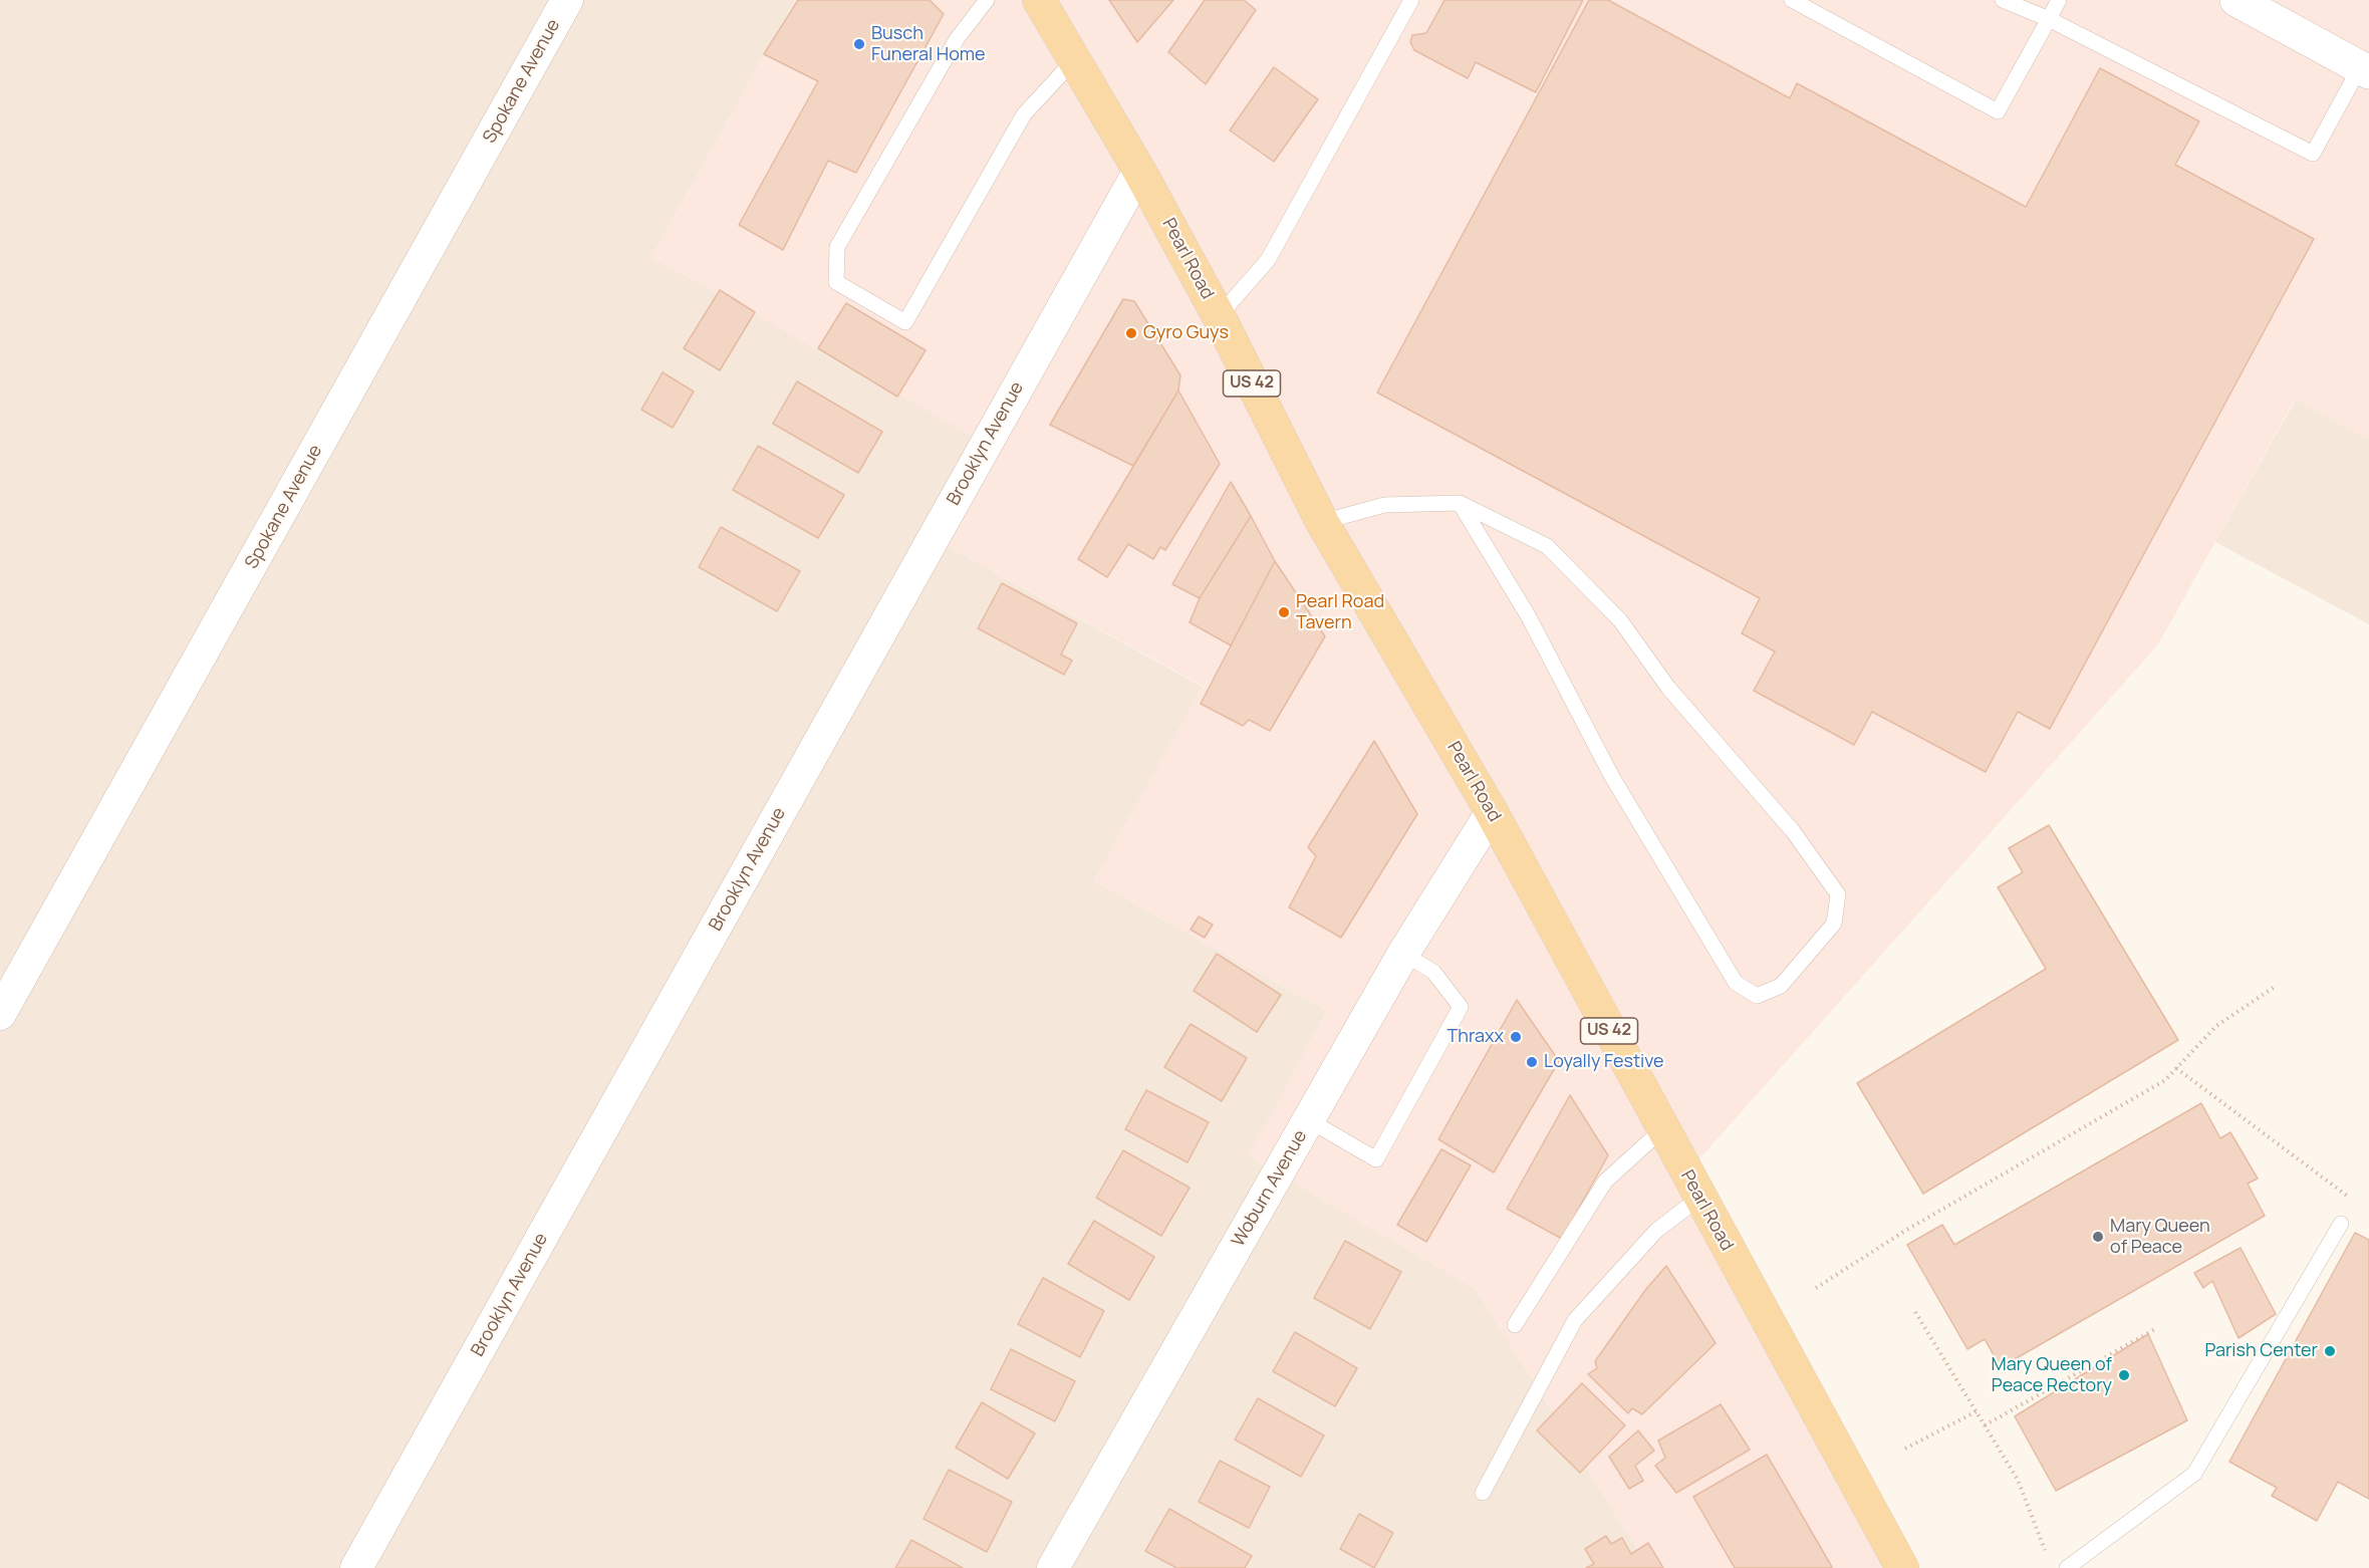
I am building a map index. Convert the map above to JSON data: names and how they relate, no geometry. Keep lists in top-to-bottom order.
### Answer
{
  "streets": {
    "main road": ["Pearl Road", "US 42"],
    "street": ["Spokane Avenue", "Brooklyn Avenue", "Woburn Avenue"]
  },
  "crossings": [
    ["Pearl Road", "Brooklyn Avenue"],
    ["Pearl Road", "Woburn Avenue"]
  ],
  "places": [
    "Busch Funeral Home",
    "Gyro Guys",
    "Pearl Road Tavern",
    "Thraxx",
    "Loyally Festive",
    "Mary Queen of Peace",
    "Parish Center",
    "Mary Queen of Peace Rectory"
  ]
}
